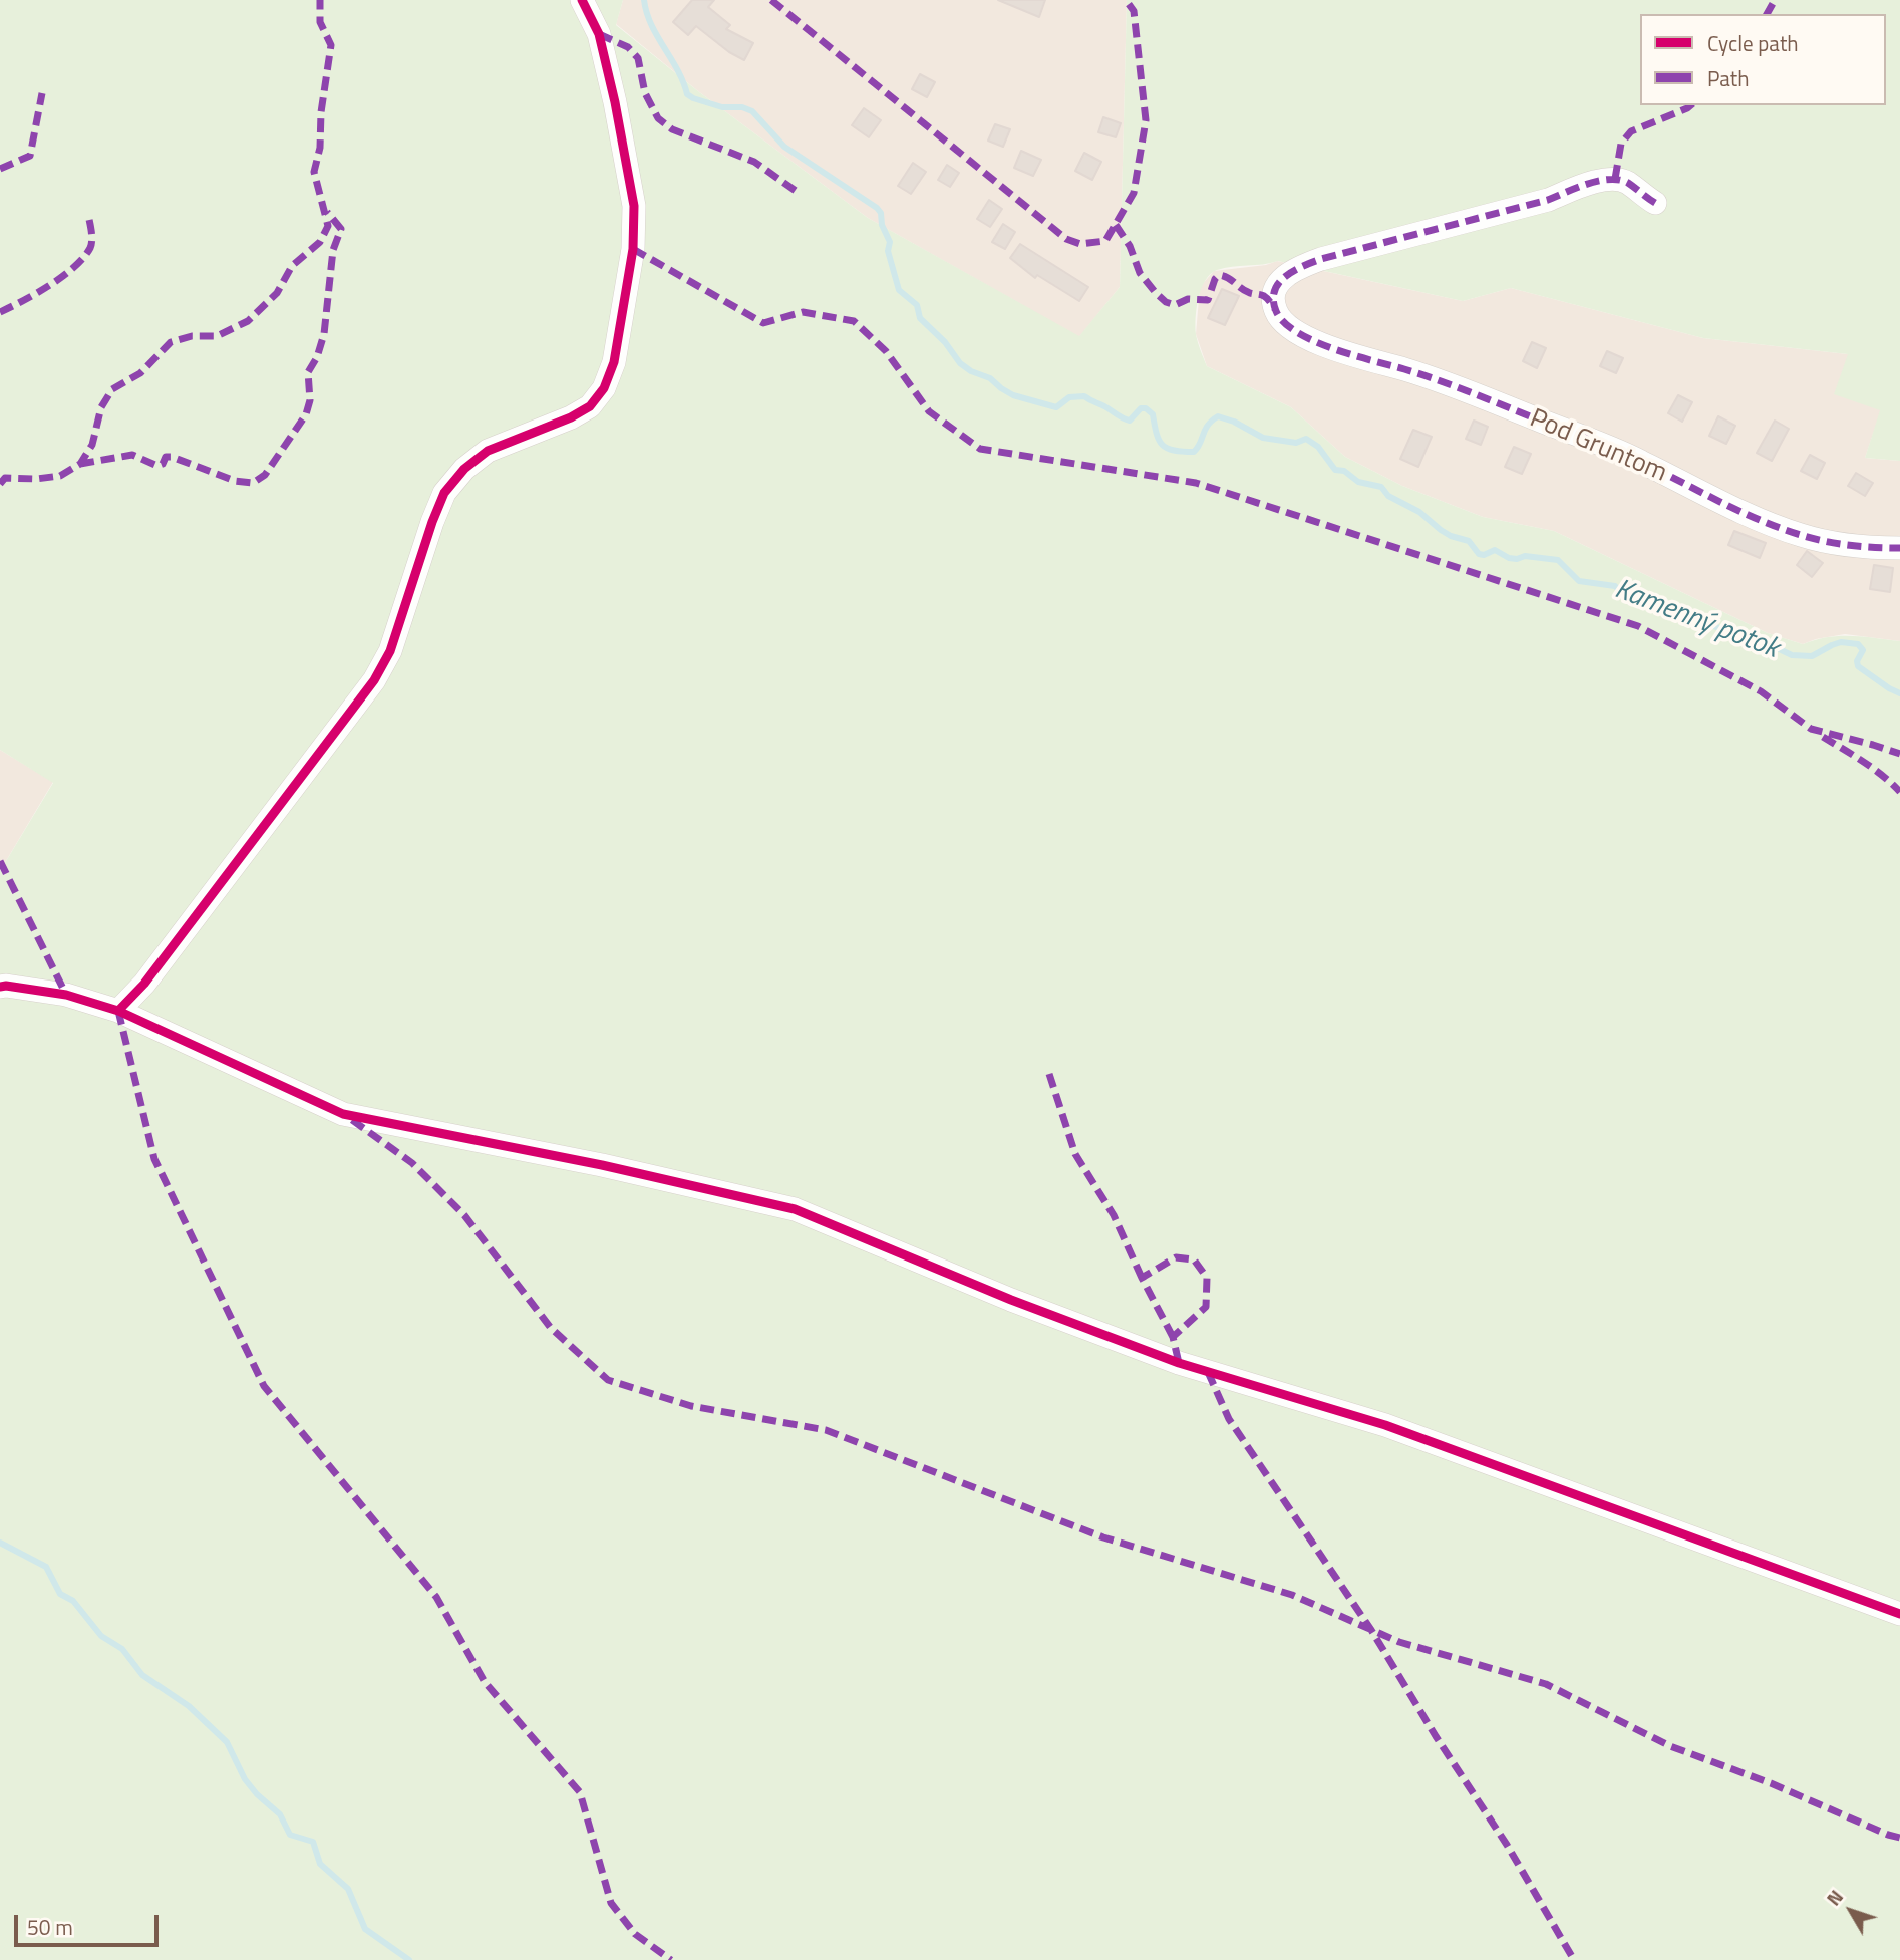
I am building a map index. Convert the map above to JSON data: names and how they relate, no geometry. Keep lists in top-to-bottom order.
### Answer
{
  "streets": {
    "street": ["Pod Gruntom"]
  },
  "water": ["Kamenný potok"],
  "legend": ["Cycle path", "Path"],
  "scale_bar": "50 m",
  "north": "top left"
}
